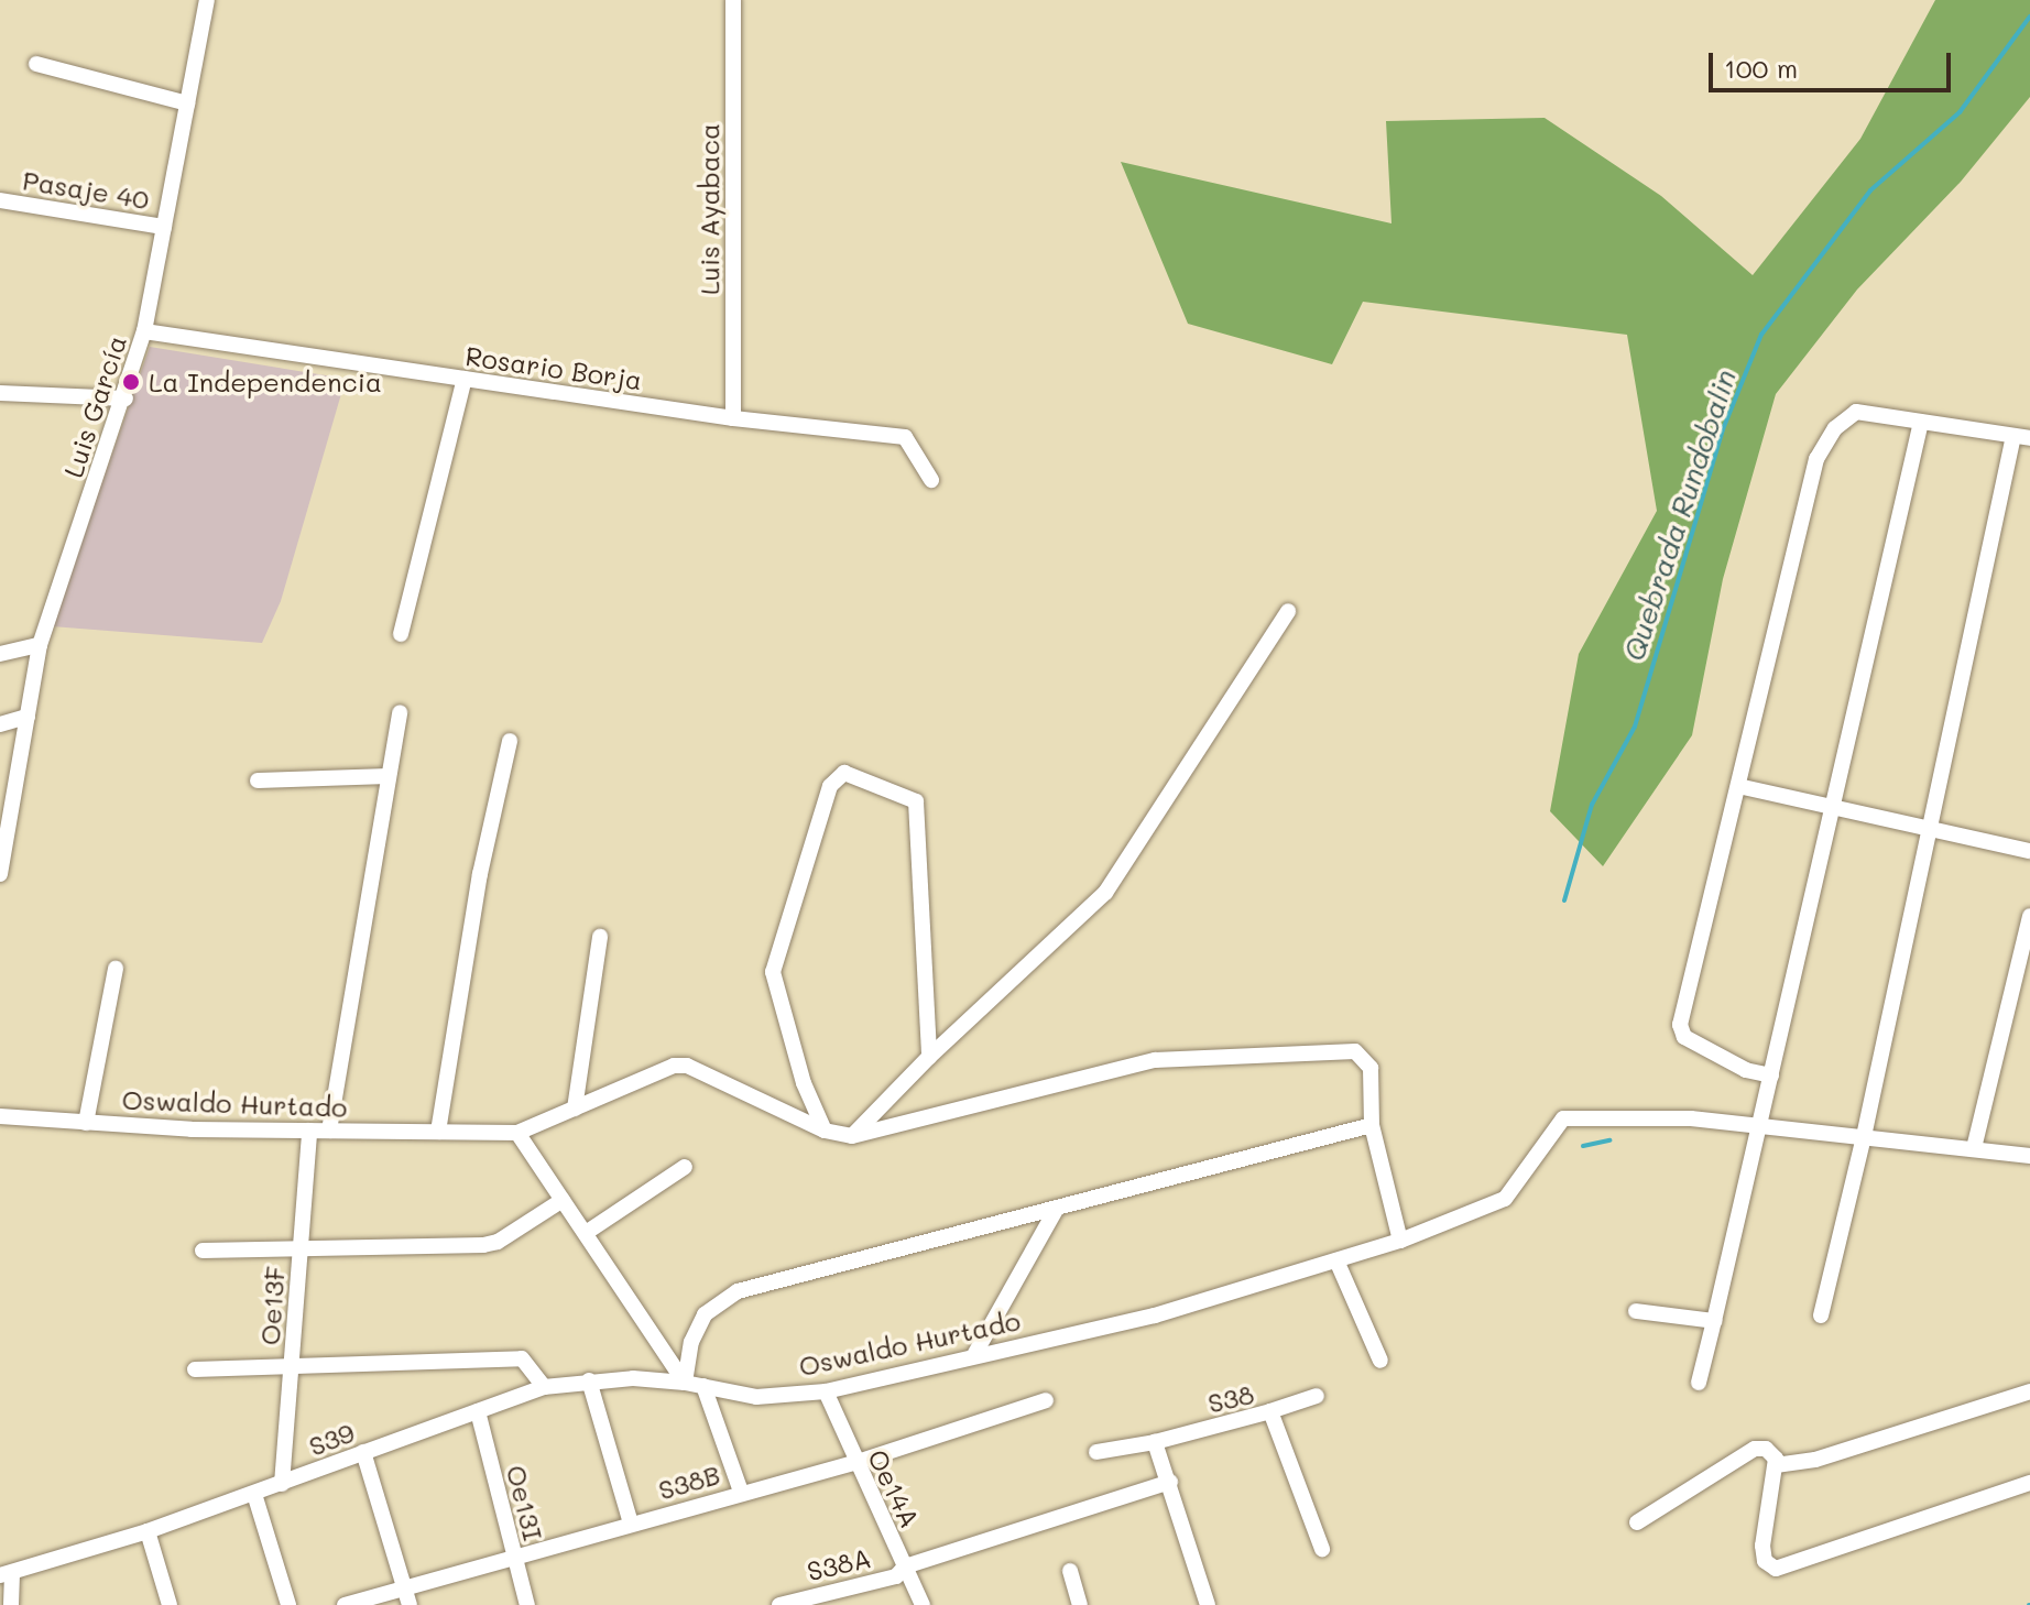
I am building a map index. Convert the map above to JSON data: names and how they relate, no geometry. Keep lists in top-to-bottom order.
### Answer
{
  "streets": {
    "street": [
      "Pasaje 40",
      "Luis Ayabaca",
      "Rosario Borja",
      "Luis García",
      "Oswaldo Hurtado",
      "Oe13F",
      "S38",
      "S39",
      "S38B",
      "Oe14A",
      "Oe13I",
      "S38A"
    ]
  },
  "crossings": [
    ["Pasaje 40", "Luis García"],
    ["Luis Ayabaca", "Rosario Borja"],
    ["Rosario Borja", "Luis García"],
    ["Oswaldo Hurtado", "Oe13F"],
    ["Oswaldo Hurtado", "S39"],
    ["Oswaldo Hurtado", "Oe14A"],
    ["Oe13F", "S39"],
    ["S39", "Oe13I"],
    ["S38B", "Oe14A"],
    ["S38B", "Oe13I"],
    ["Oe14A", "S38A"]
  ],
  "water": ["Quebrada Rundobalin"],
  "places": ["La Independencia"],
  "scale_bar": "100 m"
}
